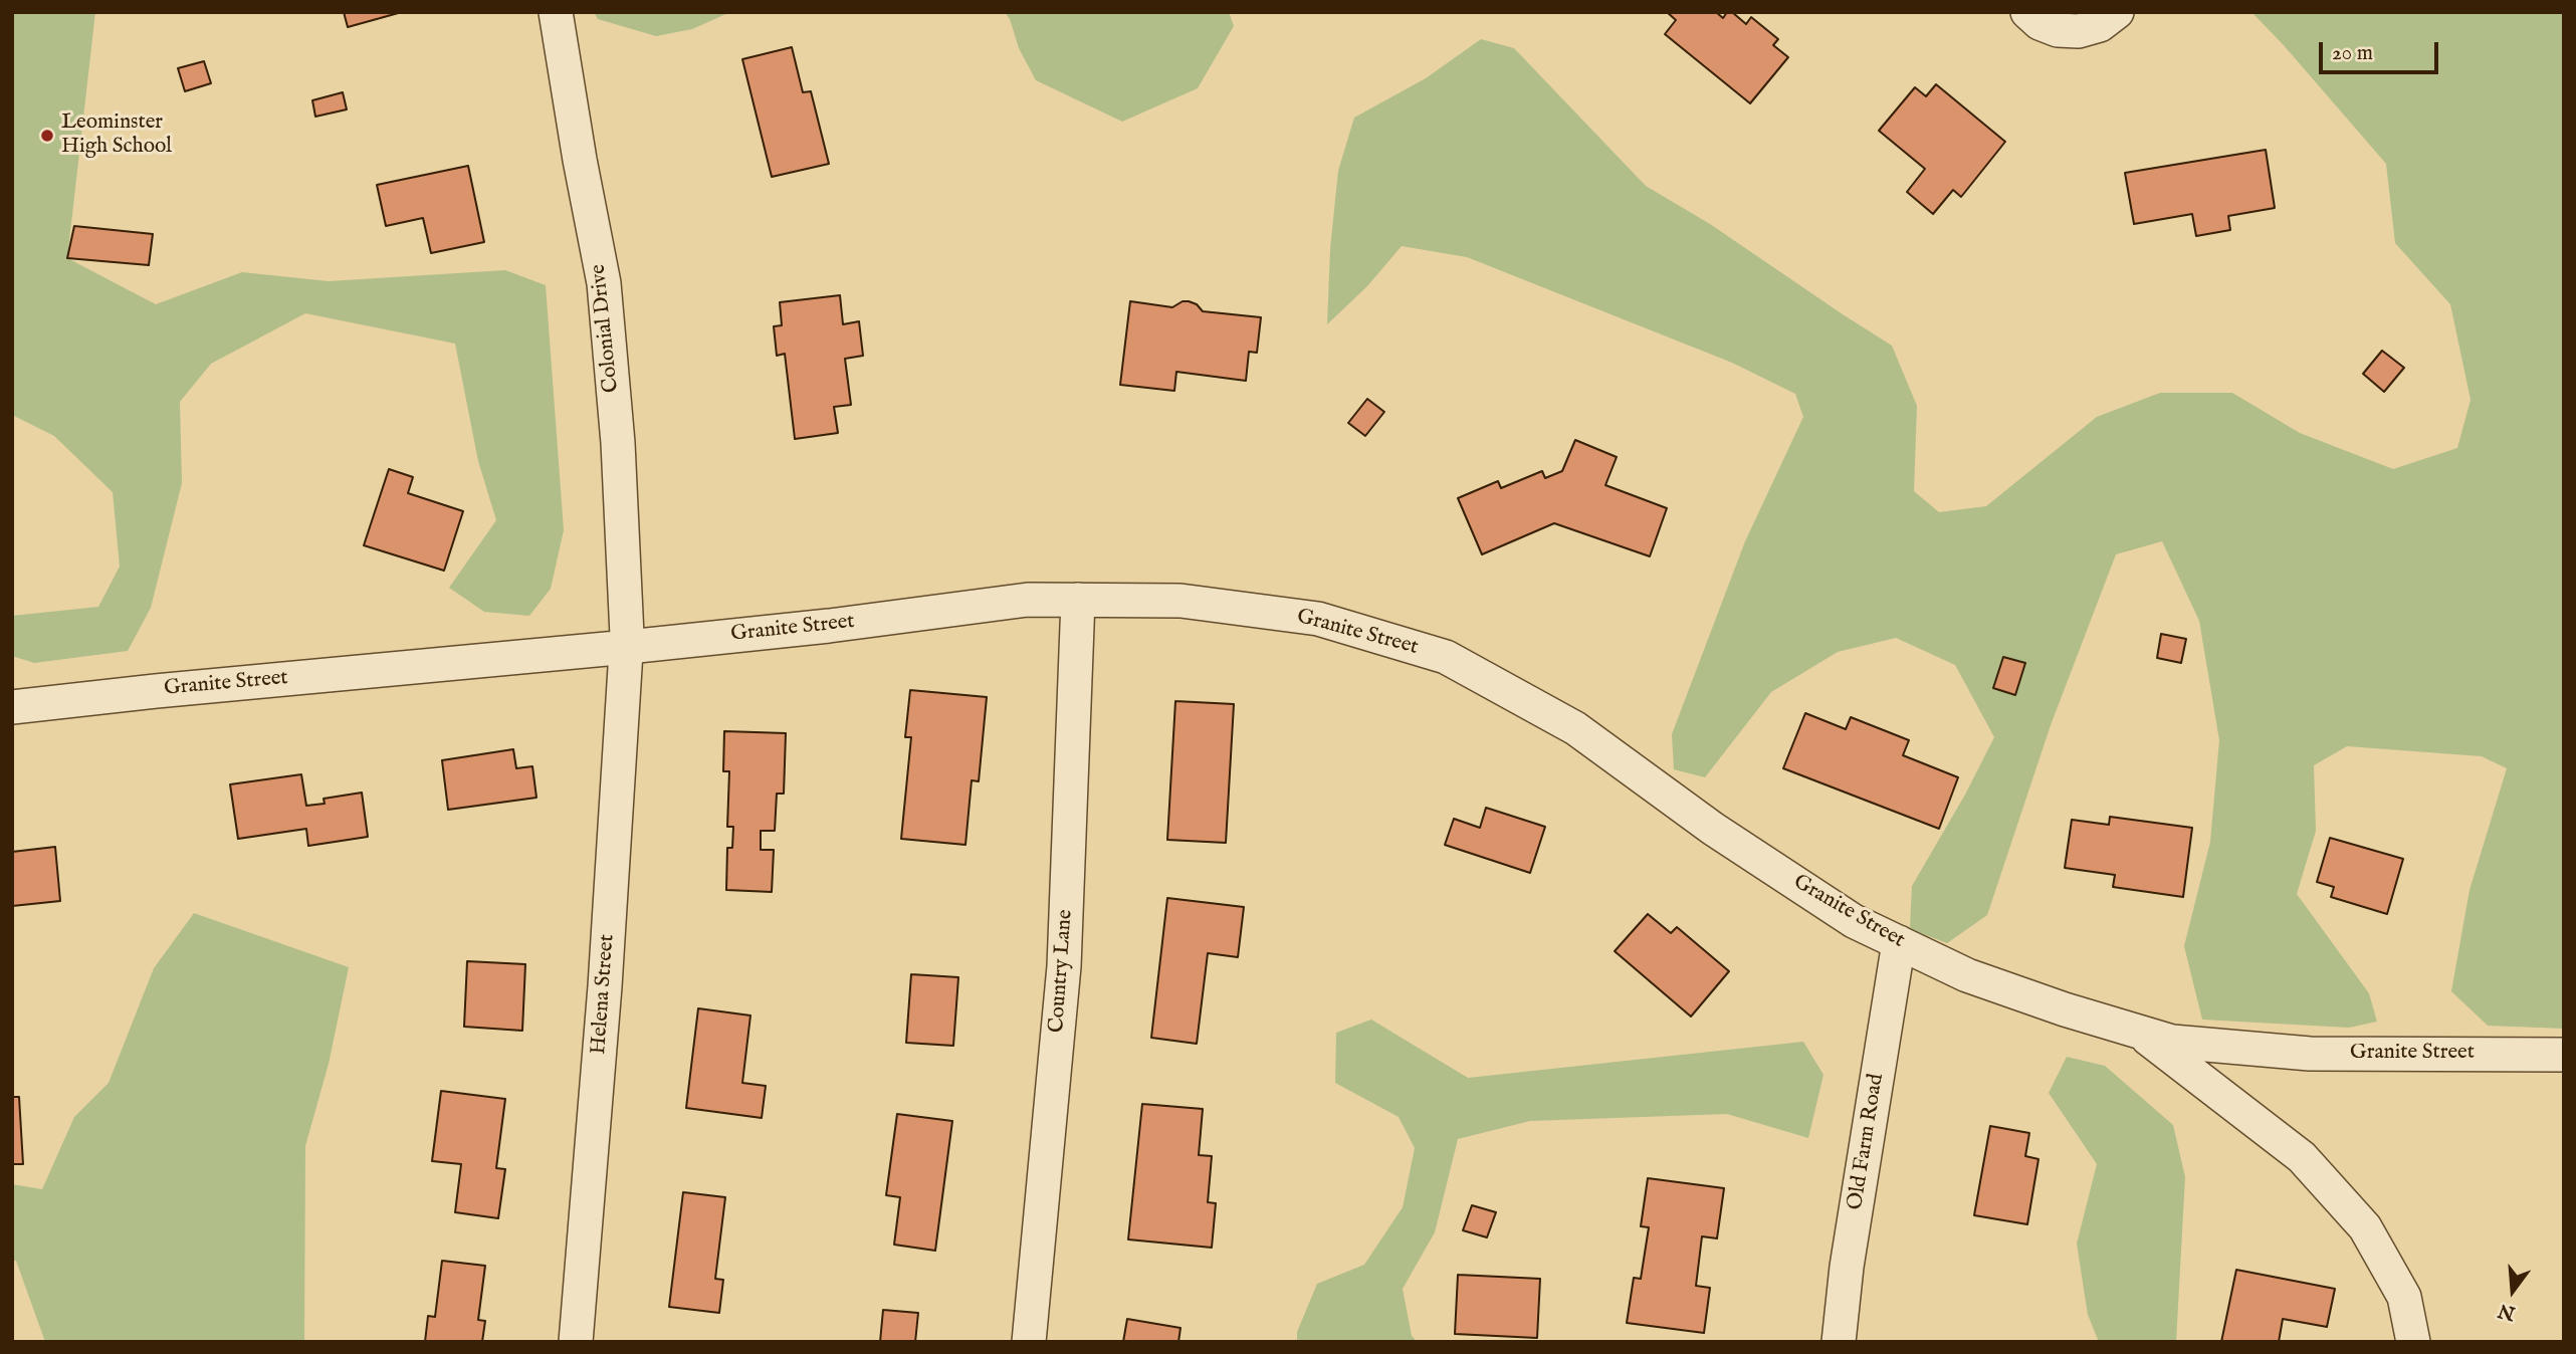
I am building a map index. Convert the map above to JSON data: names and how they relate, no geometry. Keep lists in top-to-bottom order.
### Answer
{
  "streets": {
    "street": [
      "Colonial Drive",
      "Granite Street",
      "Country Lane",
      "Helena Street",
      "Old Farm Road"
    ]
  },
  "crossings": [
    ["Colonial Drive", "Granite Street"],
    ["Colonial Drive", "Helena Street"],
    ["Granite Street", "Country Lane"],
    ["Granite Street", "Helena Street"],
    ["Granite Street", "Old Farm Road"]
  ],
  "places": ["Leominster High School"],
  "scale_bar": "20 m",
  "north": "bottom"
}
